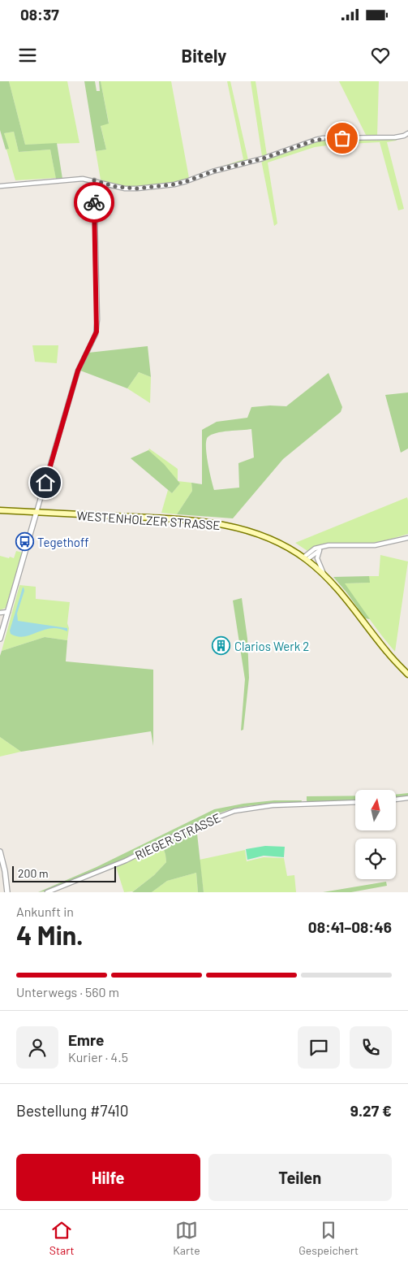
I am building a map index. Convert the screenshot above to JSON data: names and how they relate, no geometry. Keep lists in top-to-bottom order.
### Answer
{
  "streets": {
    "main road": ["WESTENHOLZER STRASSE"],
    "street": ["RIEGER STRASSE"]
  },
  "places": {
    "bus stop": ["Tegethoff"],
    "building": ["Clarios Werk 2"]
  },
  "scale_bar": "200 m",
  "north": "top",
  "page": {
    "status": "08:37",
    "header": "Bitely",
    "scale": "200 m",
    "heading": ["4 Min.", "Ankunft in", "08:41–08:46"],
    "panel": [
      "Emre",
      "Kurier · 4.5",
      "Bestellung #7410",
      "9.27 €"
    ],
    "bar": "Unterwegs · 560 m",
    "buttons": ["Hilfe", "Teilen"],
    "tabs": ["Start", "Karte", "Gespeichert"]
  }
}
